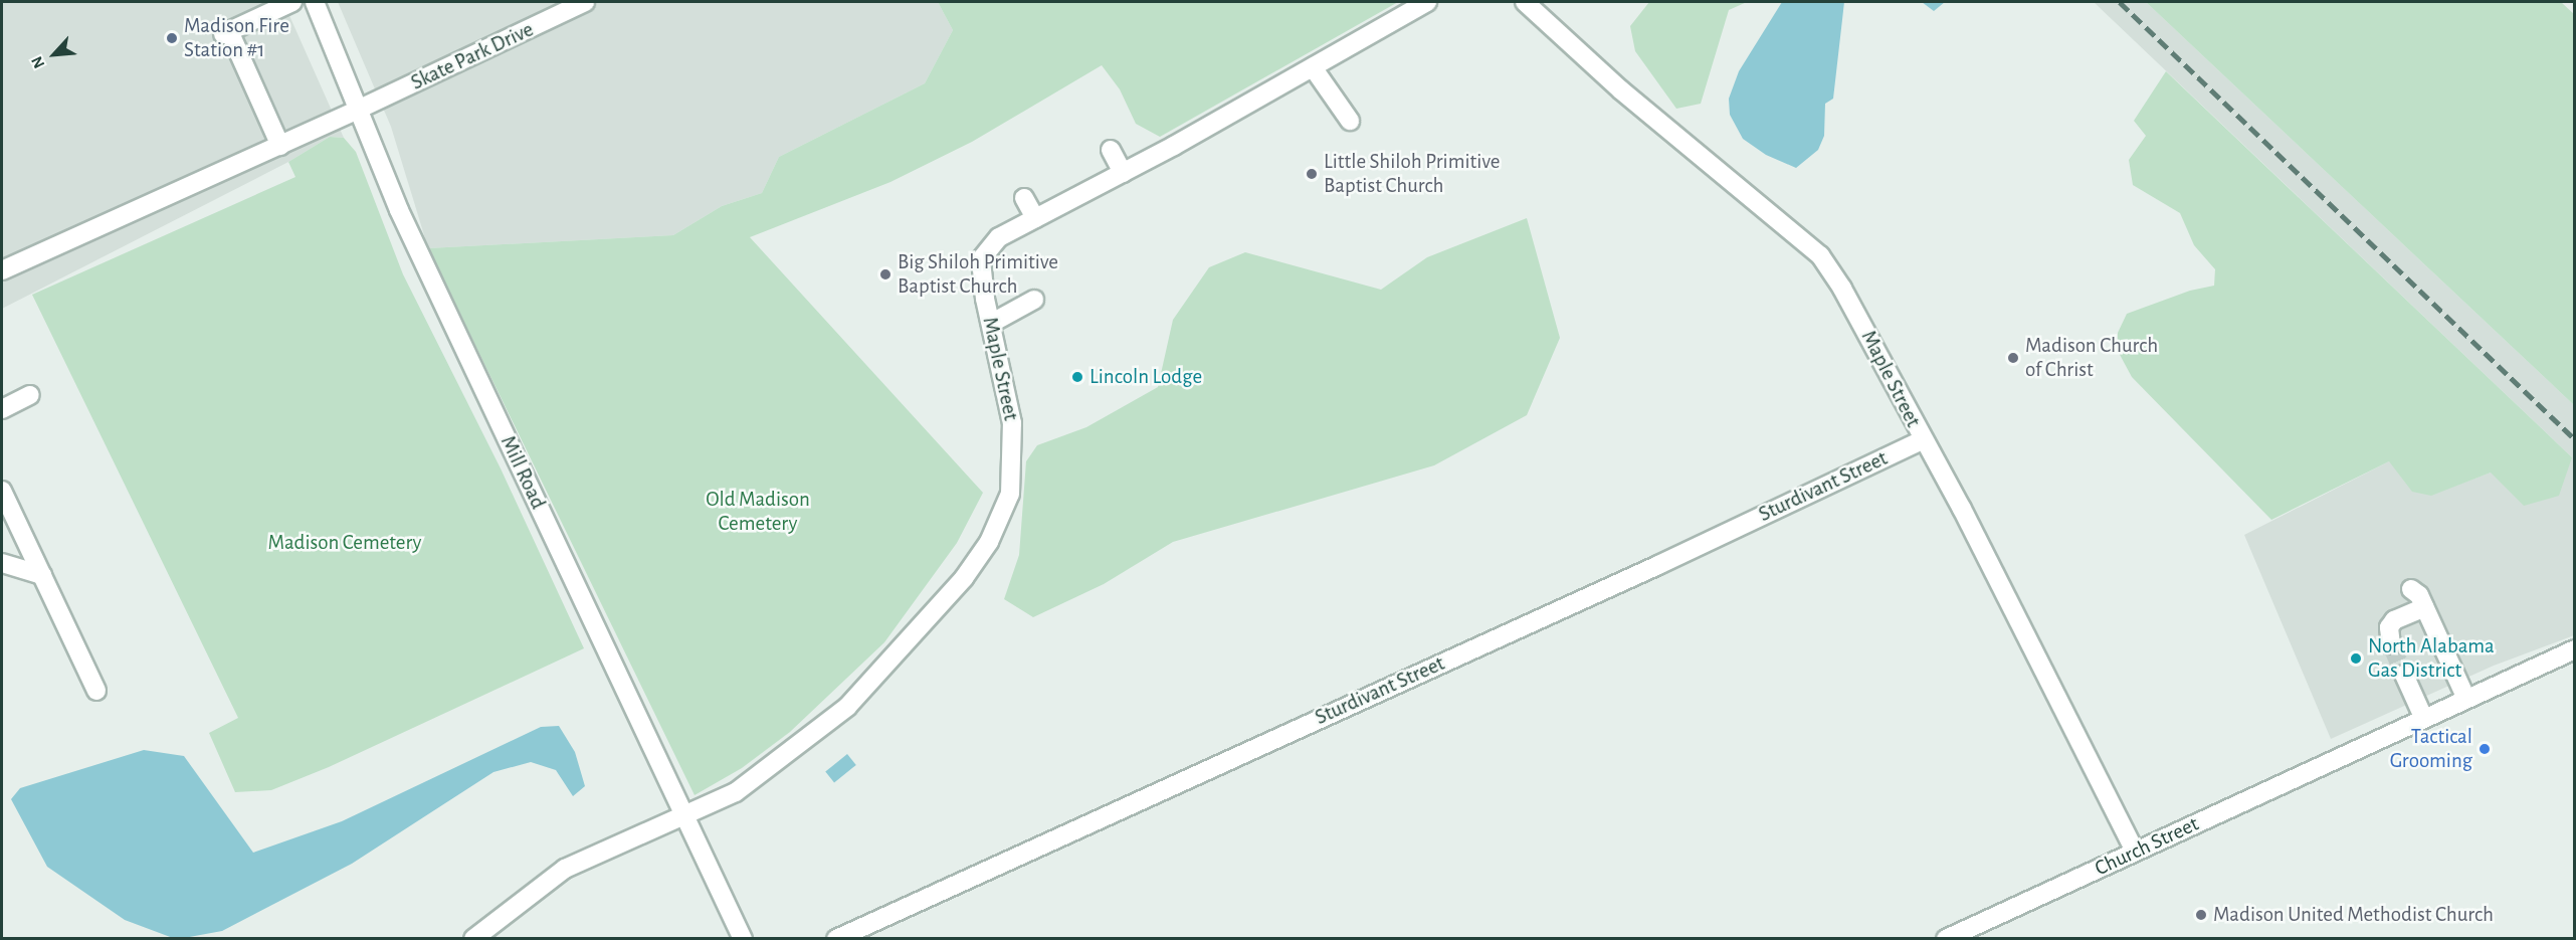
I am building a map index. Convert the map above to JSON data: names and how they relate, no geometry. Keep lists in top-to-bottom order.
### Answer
{
  "streets": {
    "street": [
      "Skate Park Drive",
      "Maple Street",
      "Mill Road",
      "Sturdivant Street",
      "Church Street"
    ]
  },
  "crossings": [
    ["Skate Park Drive", "Mill Road"],
    ["Maple Street", "Mill Road"],
    ["Maple Street", "Sturdivant Street"],
    ["Maple Street", "Church Street"]
  ],
  "parks": ["Old Madison Cemetery", "Madison Cemetery"],
  "places": [
    "Madison Fire Station #1",
    "Little Shiloh Primitive Baptist Church",
    "Big Shiloh Primitive Baptist Church",
    "Madison Church of Christ",
    "Lincoln Lodge",
    "North Alabama Gas District",
    "Tactical Grooming",
    "Madison United Methodist Church"
  ],
  "north": "bottom left"
}
